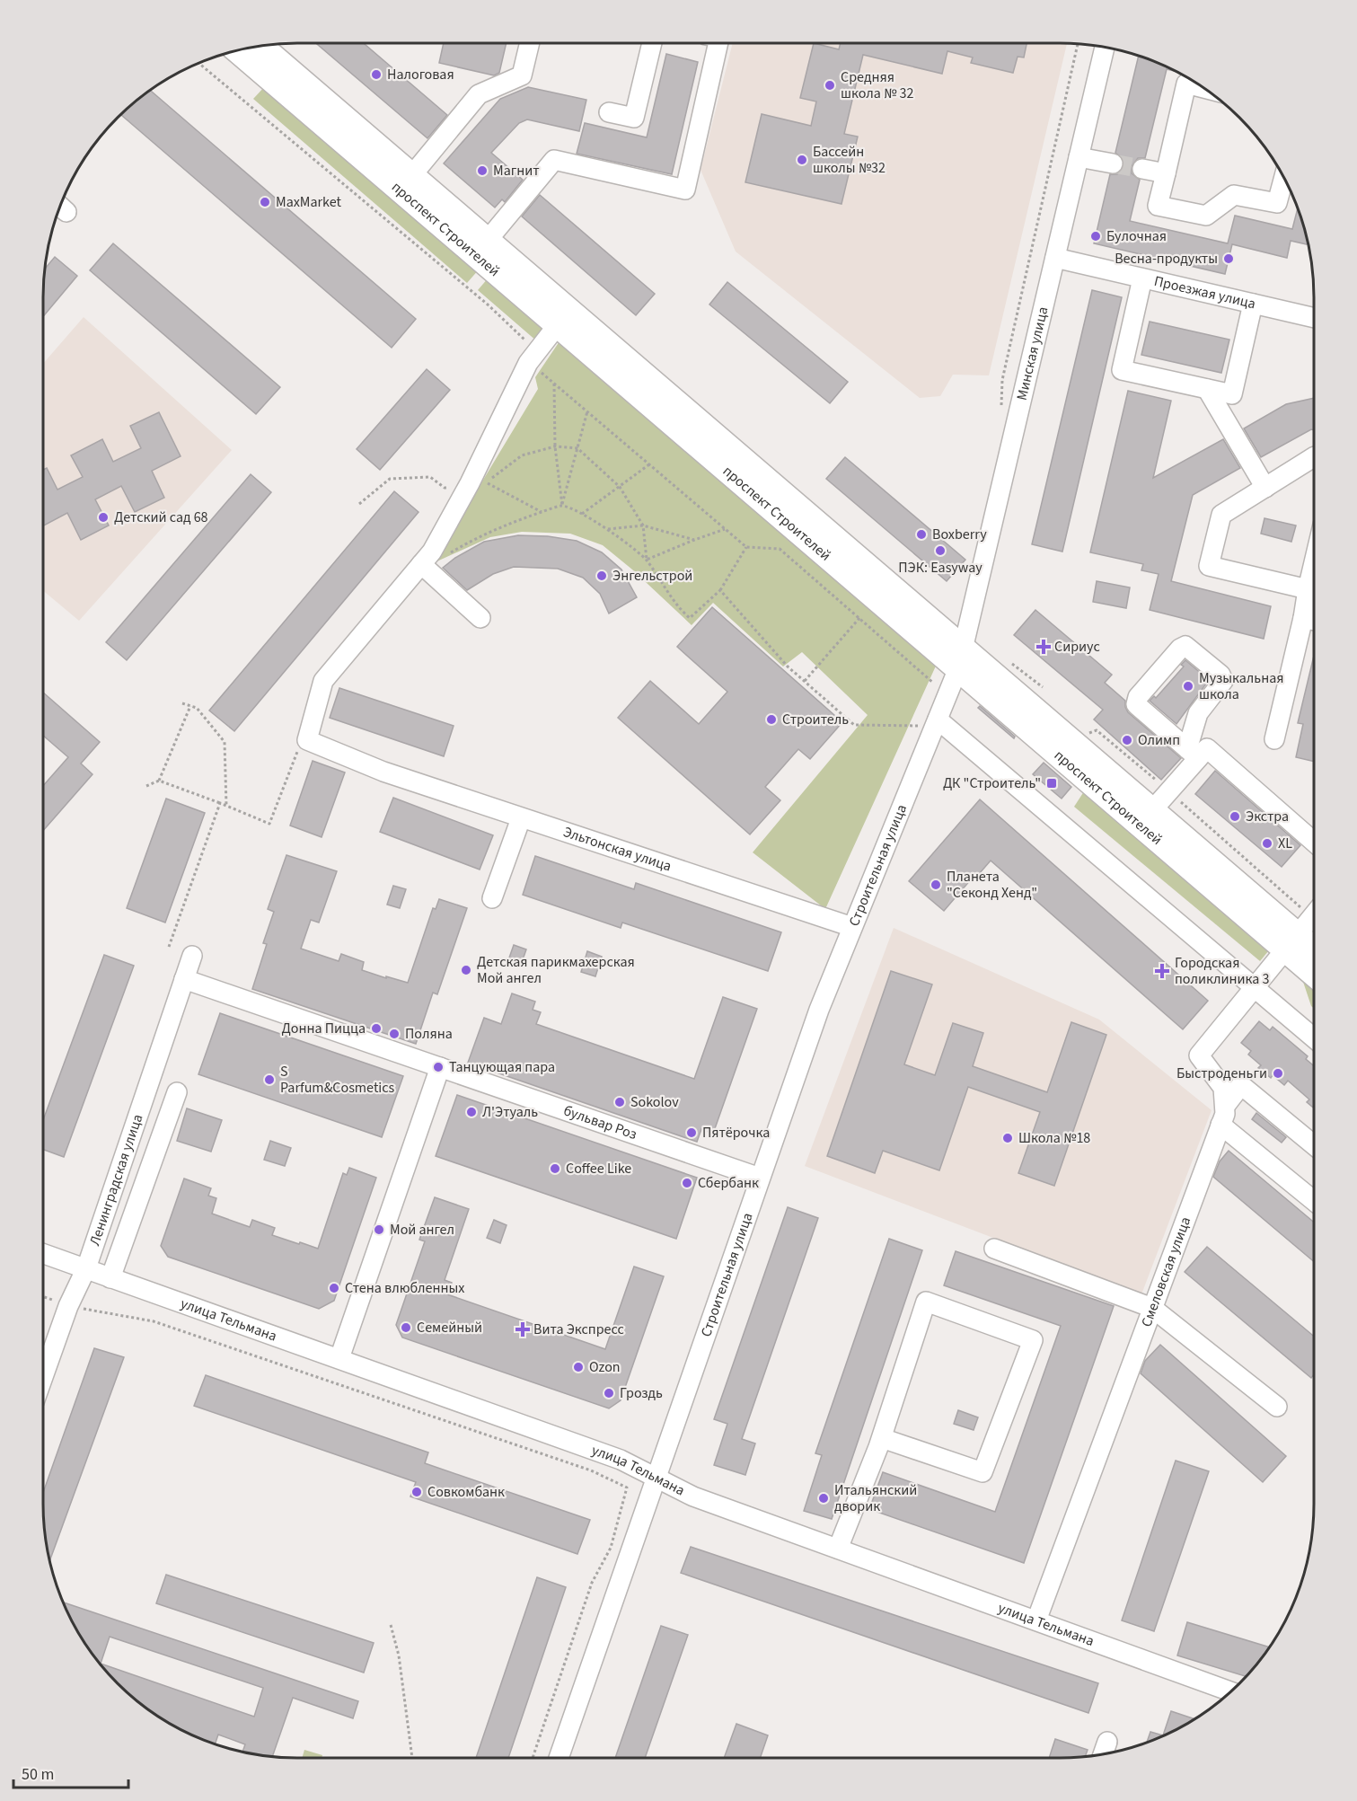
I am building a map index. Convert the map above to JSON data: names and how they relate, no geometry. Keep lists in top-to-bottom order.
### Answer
{
  "streets": {
    "main road": ["проспект Строителей"],
    "street": [
      "Проезжая улица",
      "Минская улица",
      "Эльтонская улица",
      "Строительная улица",
      "бульвар Роз",
      "Ленинградская улица",
      "Смеловская улица",
      "улица Тельмана"
    ]
  },
  "crossings": [
    ["проспект Строителей", "Минская улица"],
    ["проспект Строителей", "Строительная улица"],
    ["Проезжая улица", "Минская улица"],
    ["Минская улица", "Строительная улица"],
    ["Эльтонская улица", "Строительная улица"],
    ["Строительная улица", "бульвар Роз"],
    ["Строительная улица", "улица Тельмана"],
    ["бульвар Роз", "Ленинградская улица"],
    ["Ленинградская улица", "улица Тельмана"],
    ["Смеловская улица", "улица Тельмана"]
  ],
  "places": {
    "other": [
      "Налоговая",
      "Средняя школа № 32",
      "Бассейн школы №32",
      "Магнит",
      "MaxMarket",
      "Булочная",
      "Весна-продукты",
      "Детский сад 68",
      "Boxberry",
      "ПЭК: Easyway",
      "Энгельстрой",
      "Музыкальная школа",
      "Строитель",
      "Олимп",
      "Экстра",
      "XL",
      "Планета \"Секонд Хенд\"",
      "Детская парикмахерская Мой ангел",
      "Донна Пицца",
      "Поляна",
      "Танцующая пара",
      "Быстроденьги",
      "S Parfum&Cosmetics",
      "Sokolov",
      "Л'Этуаль",
      "Пятёрочка",
      "Школа №18",
      "Coffee Like",
      "Сбербанк",
      "Мой ангел",
      "Стена влюбленных",
      "Семейный",
      "Ozon",
      "Гроздь",
      "Совкомбанк",
      "Итальянский дворик"
    ],
    "health": ["Сириус", "Городская поликлиника 3", "Вита Экспресс"],
    "transit": ["ДК \"Строитель\""]
  },
  "scale_bar": "50 m"
}
